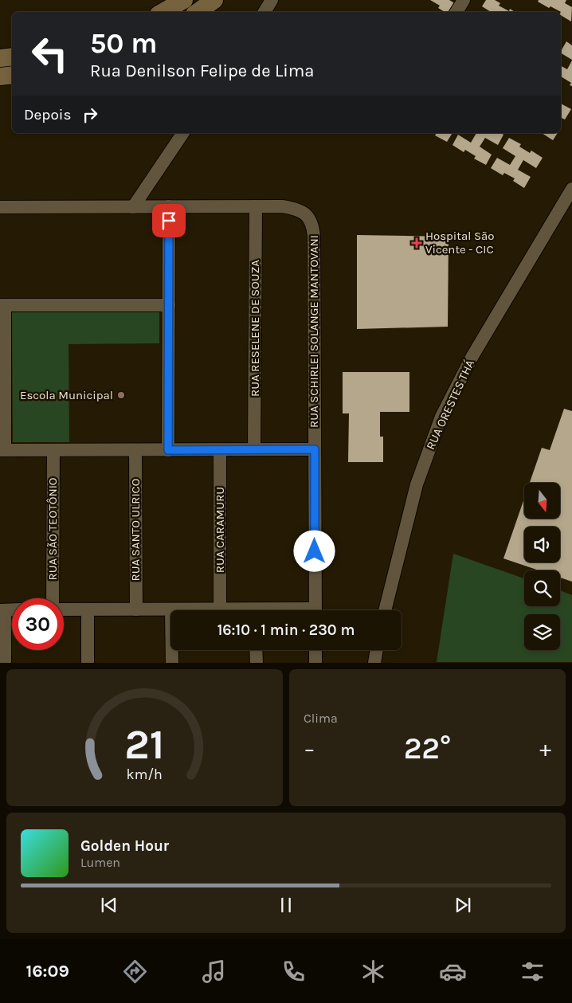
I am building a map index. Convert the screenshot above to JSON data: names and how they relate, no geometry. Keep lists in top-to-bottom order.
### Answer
{
  "streets": {
    "street": [
      "RUA RESELENE DE SOUZA",
      "RUA SCHIRLEI SOLANGE MANTOVANI",
      "RUA ORESTES THÁ",
      "RUA SÃO TEOTÔNIO",
      "RUA SANTO ULRICO",
      "RUA CARAMURU"
    ]
  },
  "crossings": [
    ["RUA RESELENE DE SOUZA", "RUA SCHIRLEI SOLANGE MANTOVANI"]
  ],
  "places": {
    "health": ["Hospital São Vicente - CIC"],
    "other": ["Escola Municipal"]
  },
  "north": "bottom",
  "page": {
    "turn": ["50 m", "Rua Denilson Felipe de Lima"],
    "then": "Depois",
    "limit": "30",
    "trip": "16:10 · 1 min · 230 m",
    "tile": "Clima",
    "heat": ["−", "22°", "+"],
    "song": ["Golden Hour", "Lumen"],
    "tabs": "16:09",
    "gauge": ["21", "km/h"]
  }
}
